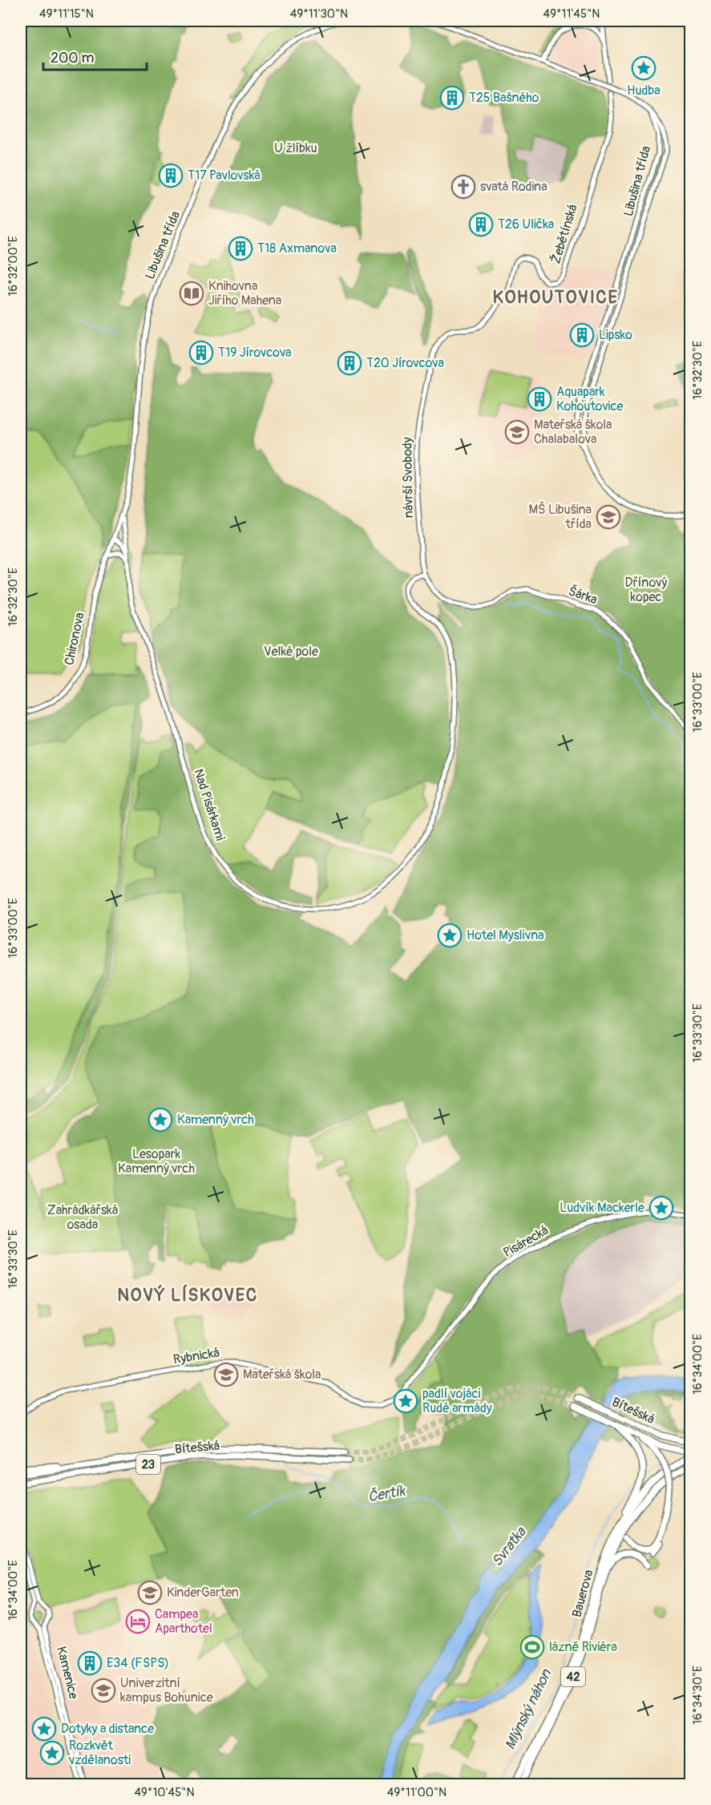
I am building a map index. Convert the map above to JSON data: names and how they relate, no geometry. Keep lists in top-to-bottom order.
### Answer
{
  "streets": {
    "highway": [
      "Bítešská",
      "23",
      "Bauerova",
      "42"
    ],
    "street": [
      "Libušina třída",
      "Žebětínská",
      "návrší Svobody",
      "Šárka",
      "Chironova",
      "Nad Pisárkami",
      "Pisárecká",
      "Rybnická",
      "Kamenice"
    ]
  },
  "crossings": [
    ["Libušina třída", "Chironova"],
    ["Libušina třída", "Nad Pisárkami"],
    ["Žebětínská", "návrší Svobody"],
    ["návrší Svobody", "Šárka"],
    ["návrší Svobody", "Nad Pisárkami"],
    ["Šárka", "Nad Pisárkami"],
    ["Chironova", "Nad Pisárkami"],
    ["Pisárecká", "Rybnická"]
  ],
  "districts": ["KOHOUTOVICE", "NOVÝ LÍSKOVEC"],
  "water": ["Čertík", "Svratka", "Mlýnský náhon"],
  "parks": [
    "U žlíbku",
    "Dřínový kopec",
    "Velké pole",
    "Lesopark Kamenný vrch",
    "Zahrádkářská osada"
  ],
  "places": {
    "place": [
      "Hudba",
      "Hotel Myslivna",
      "Kamenný vrch",
      "Ludvík Mackerle",
      "padlí vojáci Rudé armády",
      "Dotyky a distance",
      "Rozkvět vzdělanosti"
    ],
    "building": [
      "T25 Bašného",
      "T17 Pavlovská",
      "T26 Ulička",
      "T18 Axmanova",
      "Lipsko",
      "T19 Jírovcova",
      "T20 Jírovcova",
      "Aquapark Kohoutovice",
      "E34 (FSPS)"
    ],
    "church": ["svatá Rodina"],
    "library": ["Knihovna Jiřího Mahena"],
    "school or university": [
      "Mateřská škola Chalabalova",
      "MŠ Libušina třída",
      "Mateřská škola",
      "KinderGarten",
      "Univerzitní kampus Bohunice"
    ],
    "hotel": ["Campea Aparthotel"],
    "sports": ["lázně Riviéra"]
  },
  "scale_bar": "200 m",
  "coordinates": [
    "49°11'15\"N",
    "49°11'30\"N",
    "49°11'45\"N",
    "16°32'00\"E",
    "16°32'30\"E",
    "16°33'00\"E",
    "16°33'30\"E",
    "16°34'00\"E",
    "16°34'30\"E",
    "49°10'45\"N",
    "49°11'00\"N"
  ]
}
